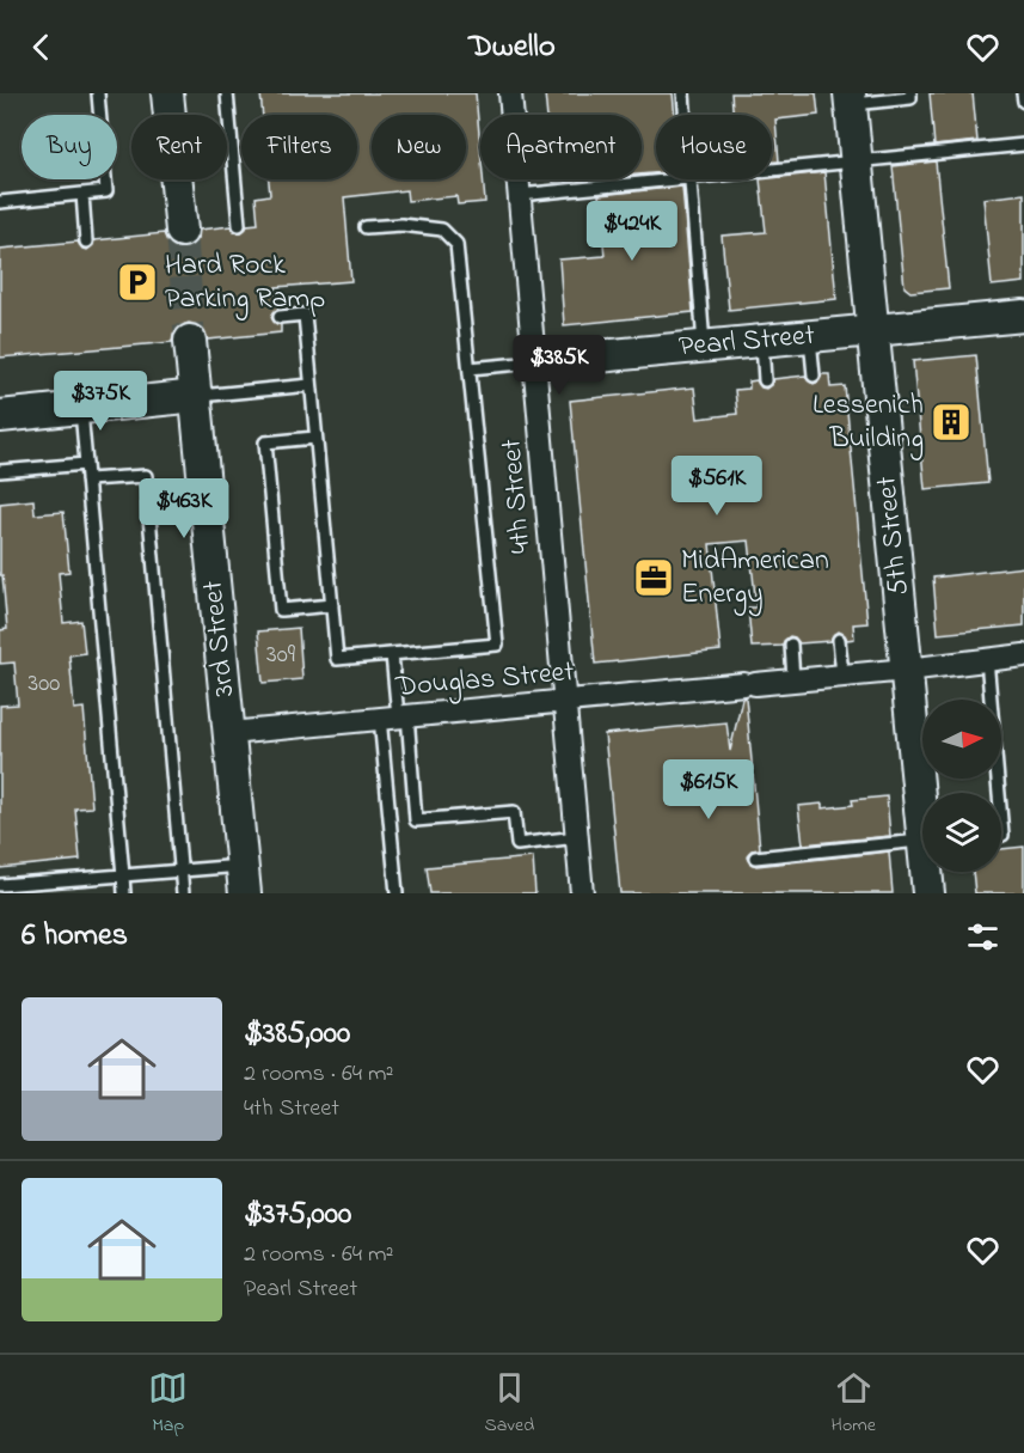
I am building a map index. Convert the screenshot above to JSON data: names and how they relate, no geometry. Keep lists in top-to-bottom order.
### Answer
{
  "streets": {
    "main road": ["Pearl Street", "5th Street", "3rd Street"],
    "street": ["4th Street", "Douglas Street"]
  },
  "crossings": [
    ["Pearl Street", "4th Street"],
    ["Pearl Street", "5th Street"],
    ["4th Street", "Douglas Street"],
    ["5th Street", "Douglas Street"],
    ["3rd Street", "Douglas Street"]
  ],
  "places": {
    "parking": ["Hard Rock Parking Ramp"],
    "building": ["Lessenich Building"],
    "office": ["MidAmerican Energy"]
  },
  "house_numbers": ["309", "300"],
  "north": "right",
  "page": {
    "header": "Dwello",
    "chip": [
      "Buy",
      "Rent",
      "Filters",
      "New",
      "Apartment",
      "House"
    ],
    "price": [
      "$424K",
      "$385K",
      "$375K",
      "$561K",
      "$463K",
      "$615K"
    ],
    "heading": "6 homes",
    "list": [
      {
        "name": "$385,000",
        "note": "2 rooms · 64 m² · 4th Street"
      },
      {
        "name": "$375,000",
        "note": "2 rooms · 64 m² · Pearl Street"
      }
    ],
    "tabs": ["Map", "Saved", "Home"]
  }
}
